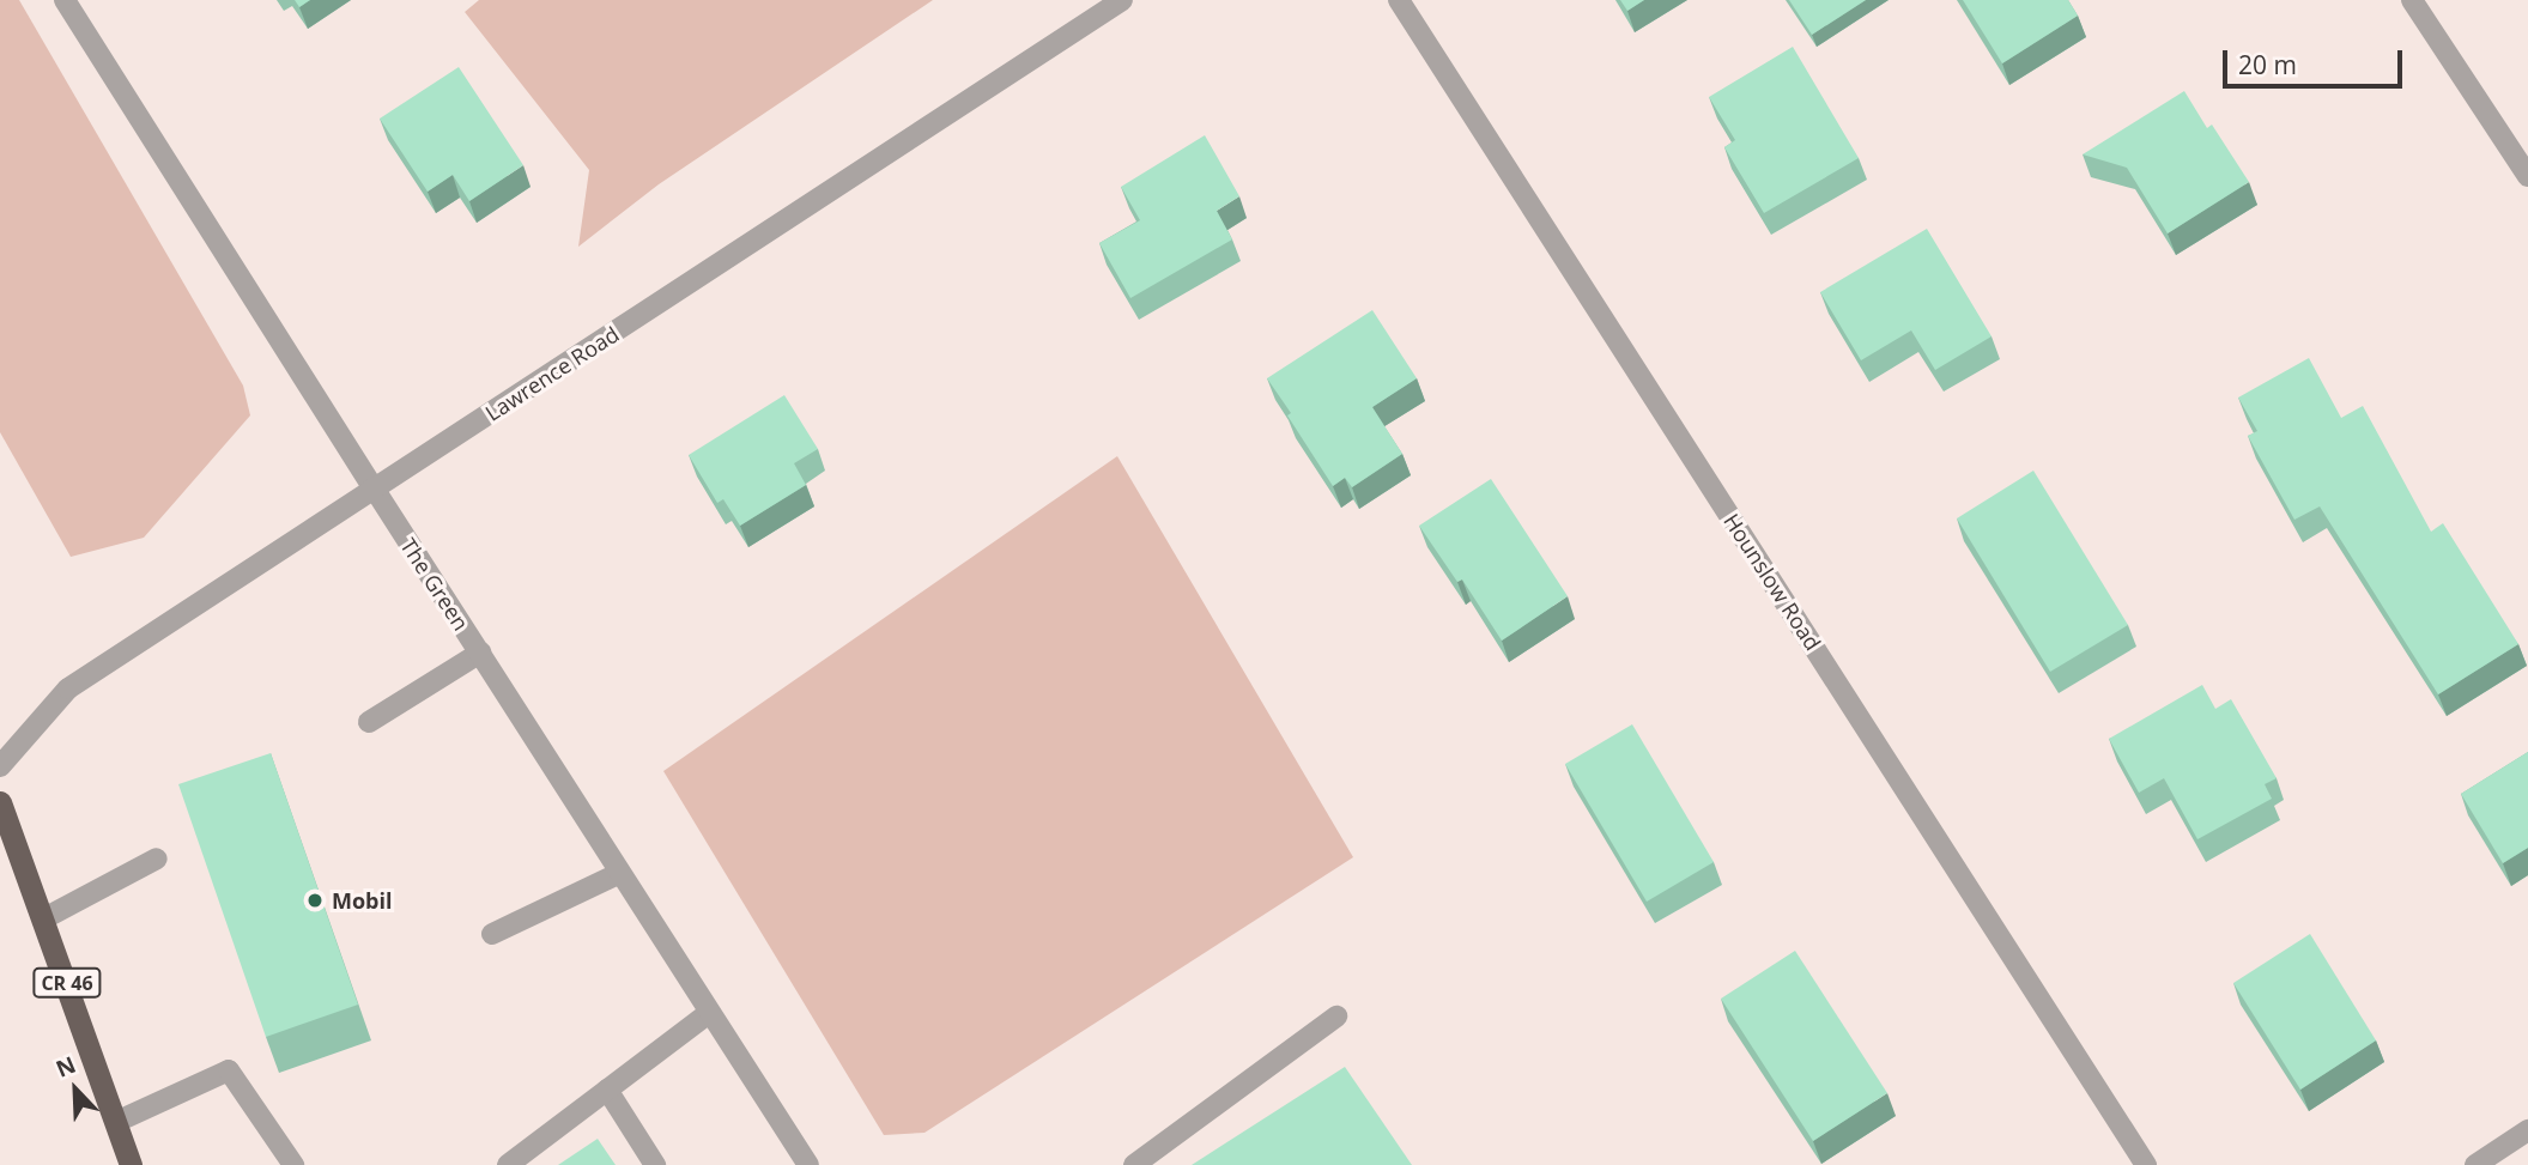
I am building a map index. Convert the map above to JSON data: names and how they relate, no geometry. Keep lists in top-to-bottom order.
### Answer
{
  "streets": {
    "highway": ["CR 46"],
    "street": ["Lawrence Road", "Hounslow Road", "The Green"]
  },
  "crossings": [
    ["Lawrence Road", "The Green"]
  ],
  "places": ["Mobil"],
  "scale_bar": "20 m",
  "north": "top left"
}
